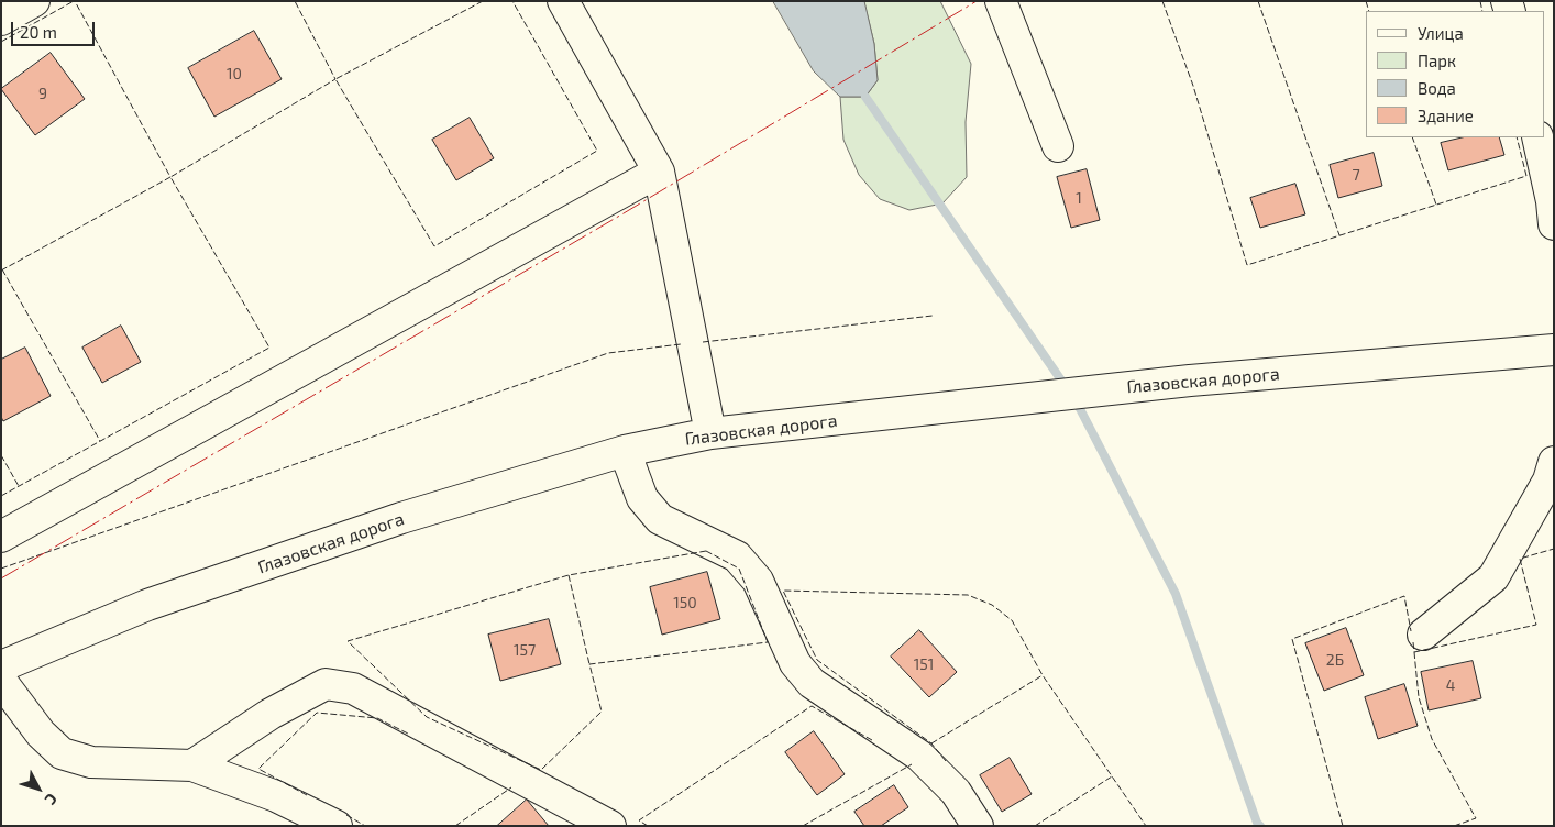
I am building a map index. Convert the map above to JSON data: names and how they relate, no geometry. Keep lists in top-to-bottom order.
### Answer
{
  "streets": {
    "street": ["Глазовская дорога"]
  },
  "house_numbers": [
    "10",
    "9",
    "7",
    "1",
    "150",
    "157",
    "2Б",
    "151",
    "4"
  ],
  "legend": [
    "Улица",
    "Парк",
    "Вода",
    "Здание"
  ],
  "scale_bar": "20 m",
  "north": "bottom right"
}
